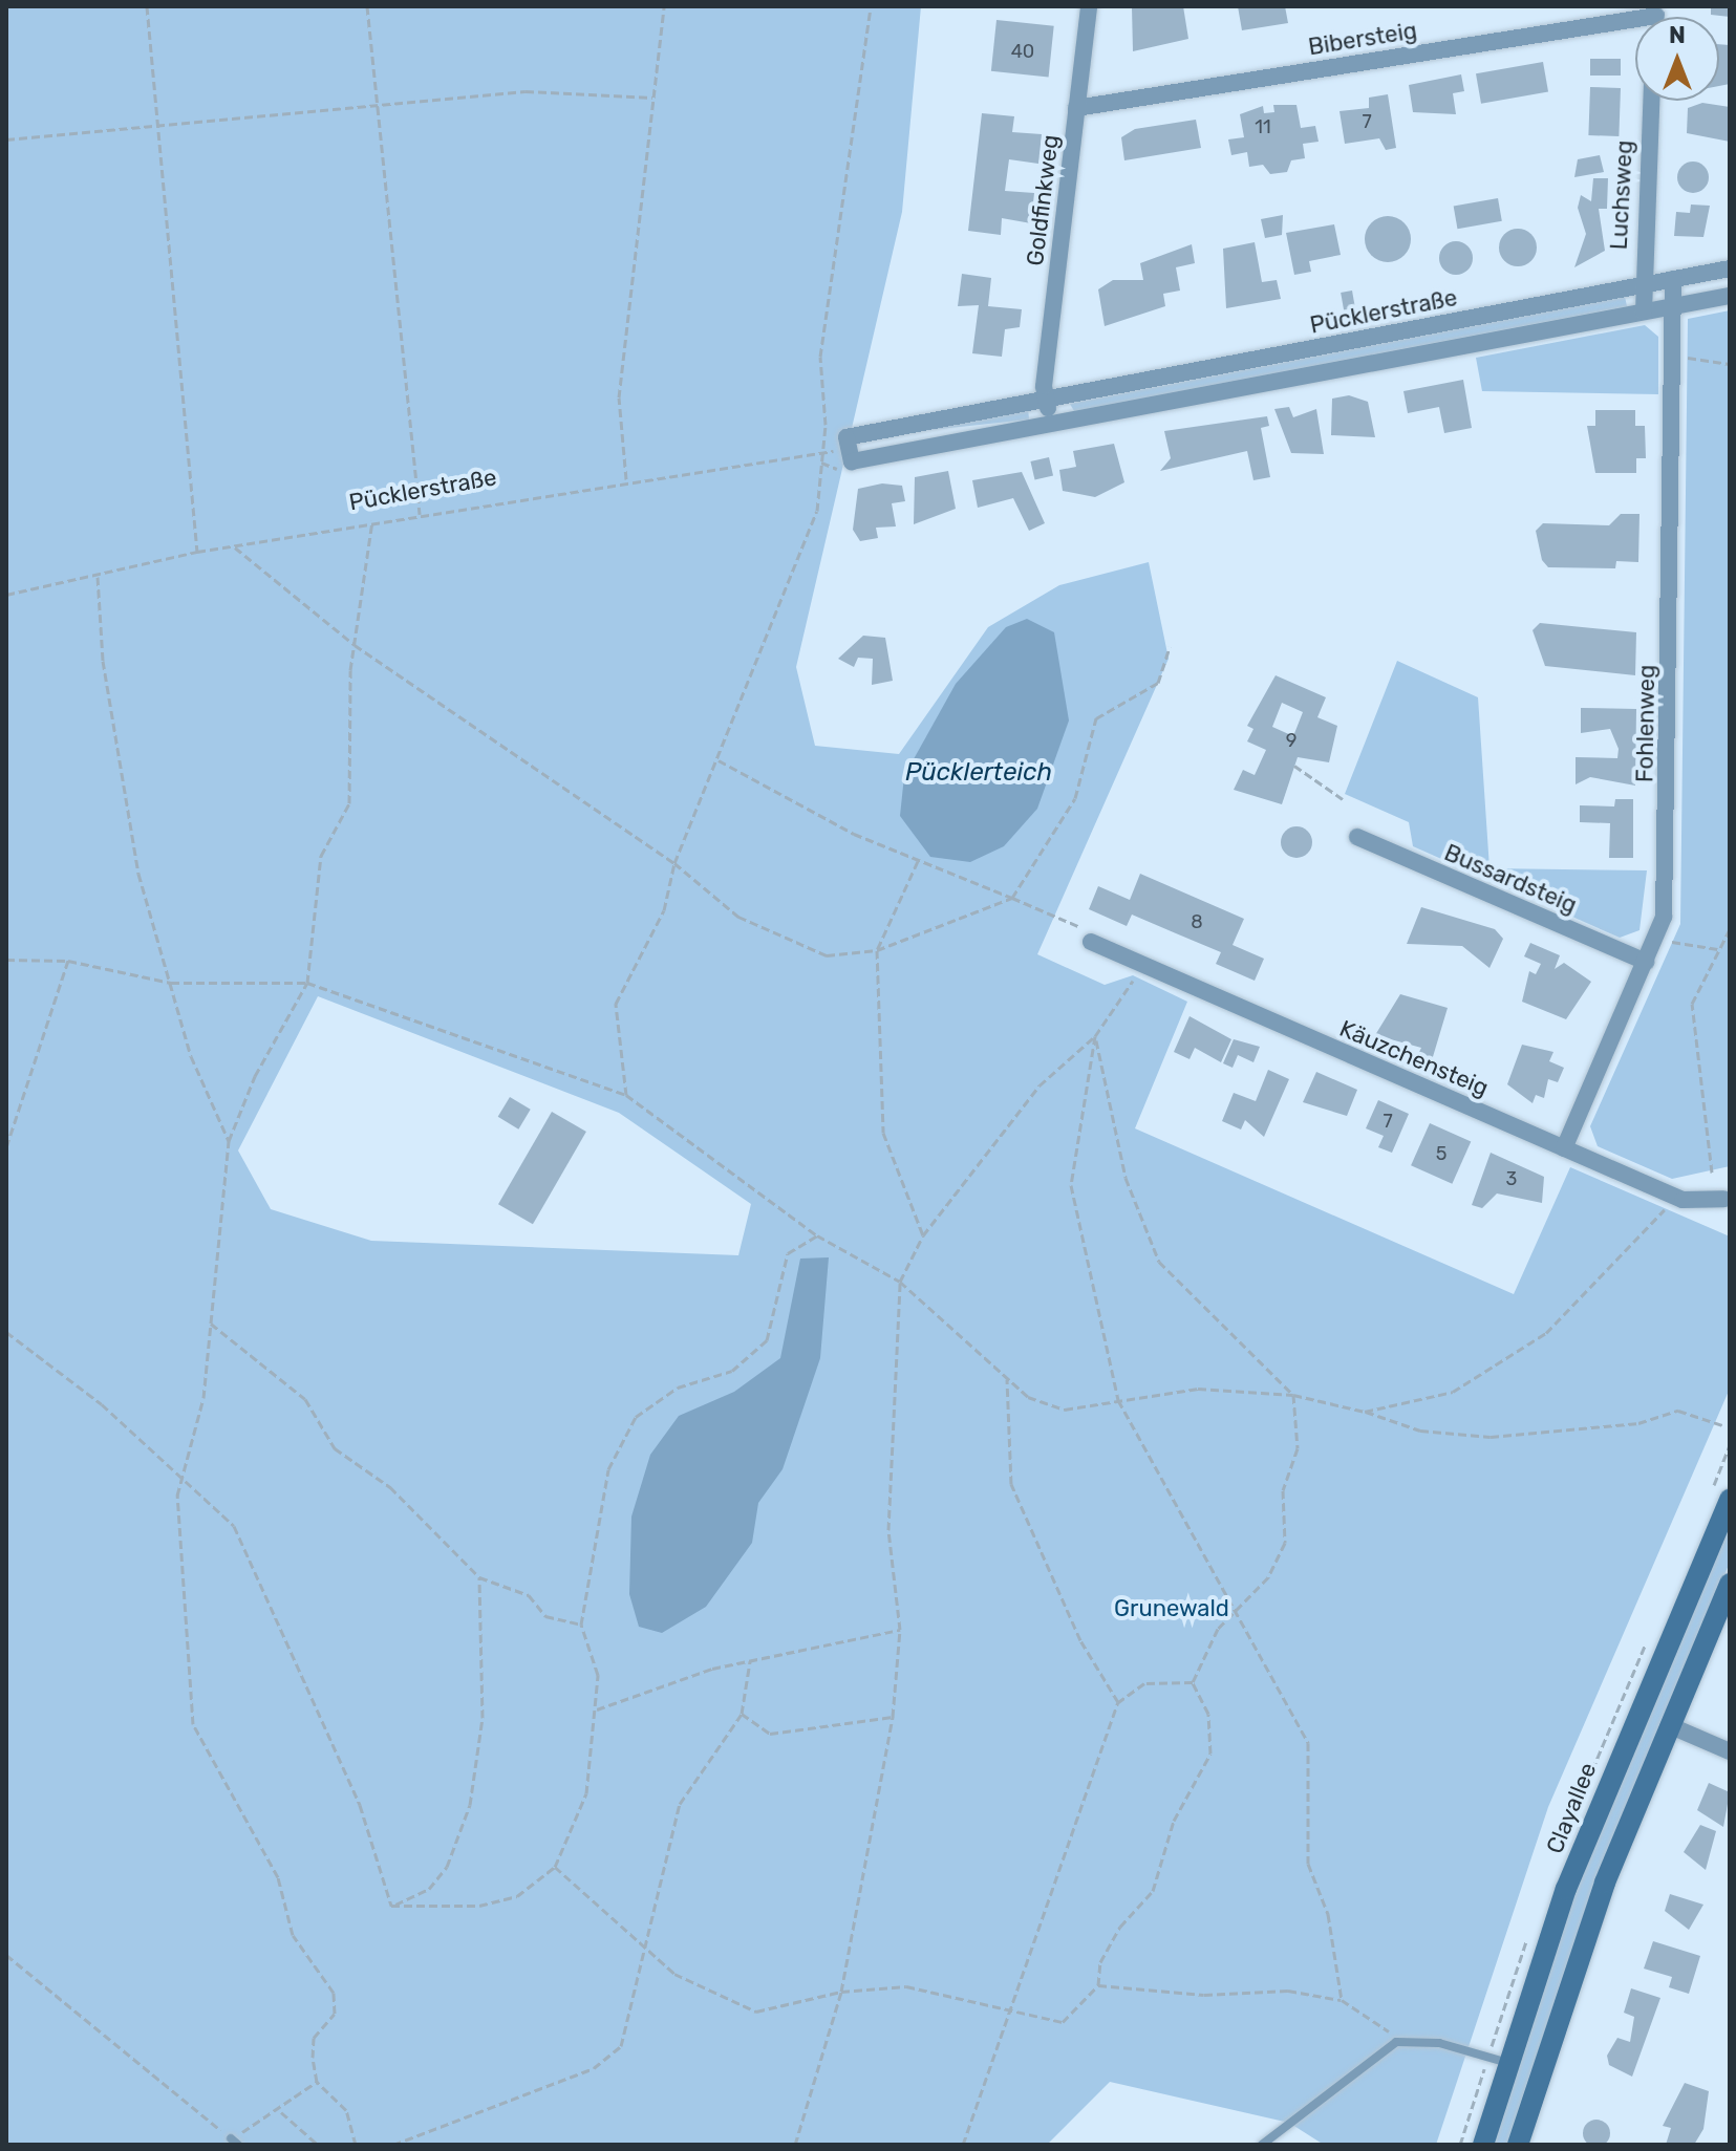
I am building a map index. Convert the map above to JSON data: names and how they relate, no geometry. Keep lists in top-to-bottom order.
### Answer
{
  "streets": {
    "main road": ["Clayallee"],
    "street": [
      "Bibersteig",
      "Luchsweg",
      "Goldfinkweg",
      "Pücklerstraße",
      "Fohlenweg",
      "Bussardsteig",
      "Käuzchensteig"
    ]
  },
  "crossings": [
    ["Bibersteig", "Goldfinkweg"],
    ["Luchsweg", "Pücklerstraße"],
    ["Goldfinkweg", "Pücklerstraße"],
    ["Pücklerstraße", "Fohlenweg"],
    ["Fohlenweg", "Bussardsteig"],
    ["Fohlenweg", "Käuzchensteig"]
  ],
  "water": ["Pücklerteich"],
  "parks": ["Grunewald"],
  "house_numbers": [
    "40",
    "7",
    "11",
    "9",
    "8",
    "7",
    "5",
    "3"
  ],
  "north": "top"
}
